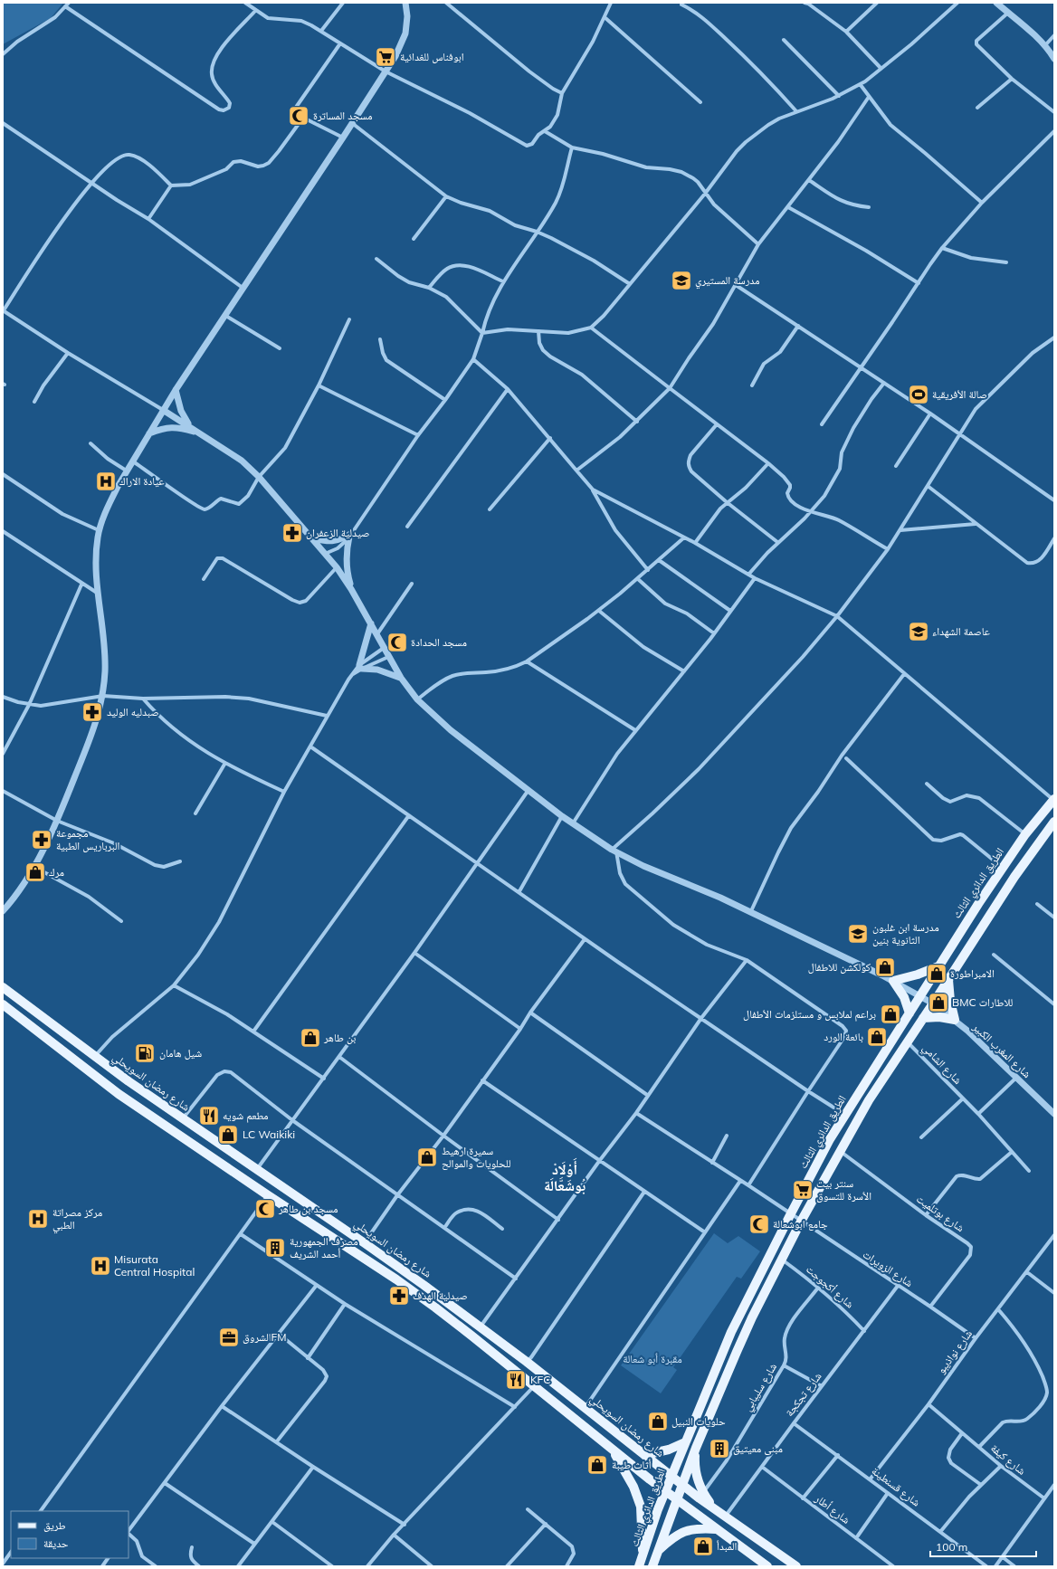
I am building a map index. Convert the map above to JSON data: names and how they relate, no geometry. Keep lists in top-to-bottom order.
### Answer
{
  "streets": {
    "main road": ["الطريق الدائري الثالث", "شارع رمضان السويحلي"],
    "street": [
      "شارع المغرب الكبير",
      "شارع الشامي",
      "شارع بوتلميت",
      "شارع الزويرات",
      "شارع أكجوجت",
      "شارع نواذيبو",
      "شارع سليبابي",
      "شارع تجكجة",
      "شارع كيفة",
      "شارع قسنطينة",
      "شارع أطار"
    ]
  },
  "crossings": [
    ["الطريق الدائري الثالث", "شارع المغرب الكبير"],
    ["الطريق الدائري الثالث", "شارع رمضان السويحلي"],
    ["الطريق الدائري الثالث", "شارع الزويرات"],
    ["شارع رمضان السويحلي", "شارع تجكجة"],
    ["شارع بوتلميت", "شارع الزويرات"],
    ["شارع الزويرات", "شارع نواذيبو"],
    ["شارع الزويرات", "شارع تجكجة"],
    ["شارع أكجوجت", "شارع سليبابي"],
    ["شارع أكجوجت", "شارع تجكجة"],
    ["شارع نواذيبو", "شارع كيفة"],
    ["شارع نواذيبو", "شارع قسنطينة"],
    ["شارع تجكجة", "شارع قسنطينة"],
    ["شارع تجكجة", "شارع أطار"]
  ],
  "districts": ["أَوْلَادْ بُوشَعَّالَة"],
  "parks": ["مقبرة أبو شعالة"],
  "places": {
    "supermarket": ["ابوفناس للغدائية", "سنتر بيت الأسرة للتسوق"],
    "mosque": [
      "مسجد المساترة",
      "مسجد الحدادة",
      "مسجد بن طاهر",
      "جامع ابوشعالة"
    ],
    "school or university": ["مدرسة المستيري", "عاصمة الشهداء", "مدرسة ابن غلبون الثانوية بنين"],
    "sports": ["صالة الأفريقية"],
    "hospital": ["عيادة الاراك", "مركز مصراتة الطبي", "Misurata Central Hospital"],
    "pharmacy": [
      "صيدلية الزعفران",
      "صبدليه الوليد",
      "مجموعة البرباريس الطبية",
      "صيدلية الهدف"
    ],
    "shop": [
      "مرك",
      "كولكشن للاطفال",
      "الامبراطورة",
      "BMC للاطارات",
      "براعم لملابس و مستلزمات الأطفال",
      "بائعة الورد",
      "بن طاهر",
      "LC Waikiki",
      "سميرة ارهيط للحلويات والموالح",
      "حلويات النبيل",
      "أثاث طيبة",
      "المبدأ"
    ],
    "fuel station": ["شيل هامان"],
    "restaurant": ["مطعم شويه", "KFC"],
    "building": ["مصرف الجمهورية أحمد الشريف", "مبنى معيتيق"],
    "office": ["الشروقFM"]
  },
  "legend": ["طريق", "حديقة"],
  "scale_bar": "100 m"
}
